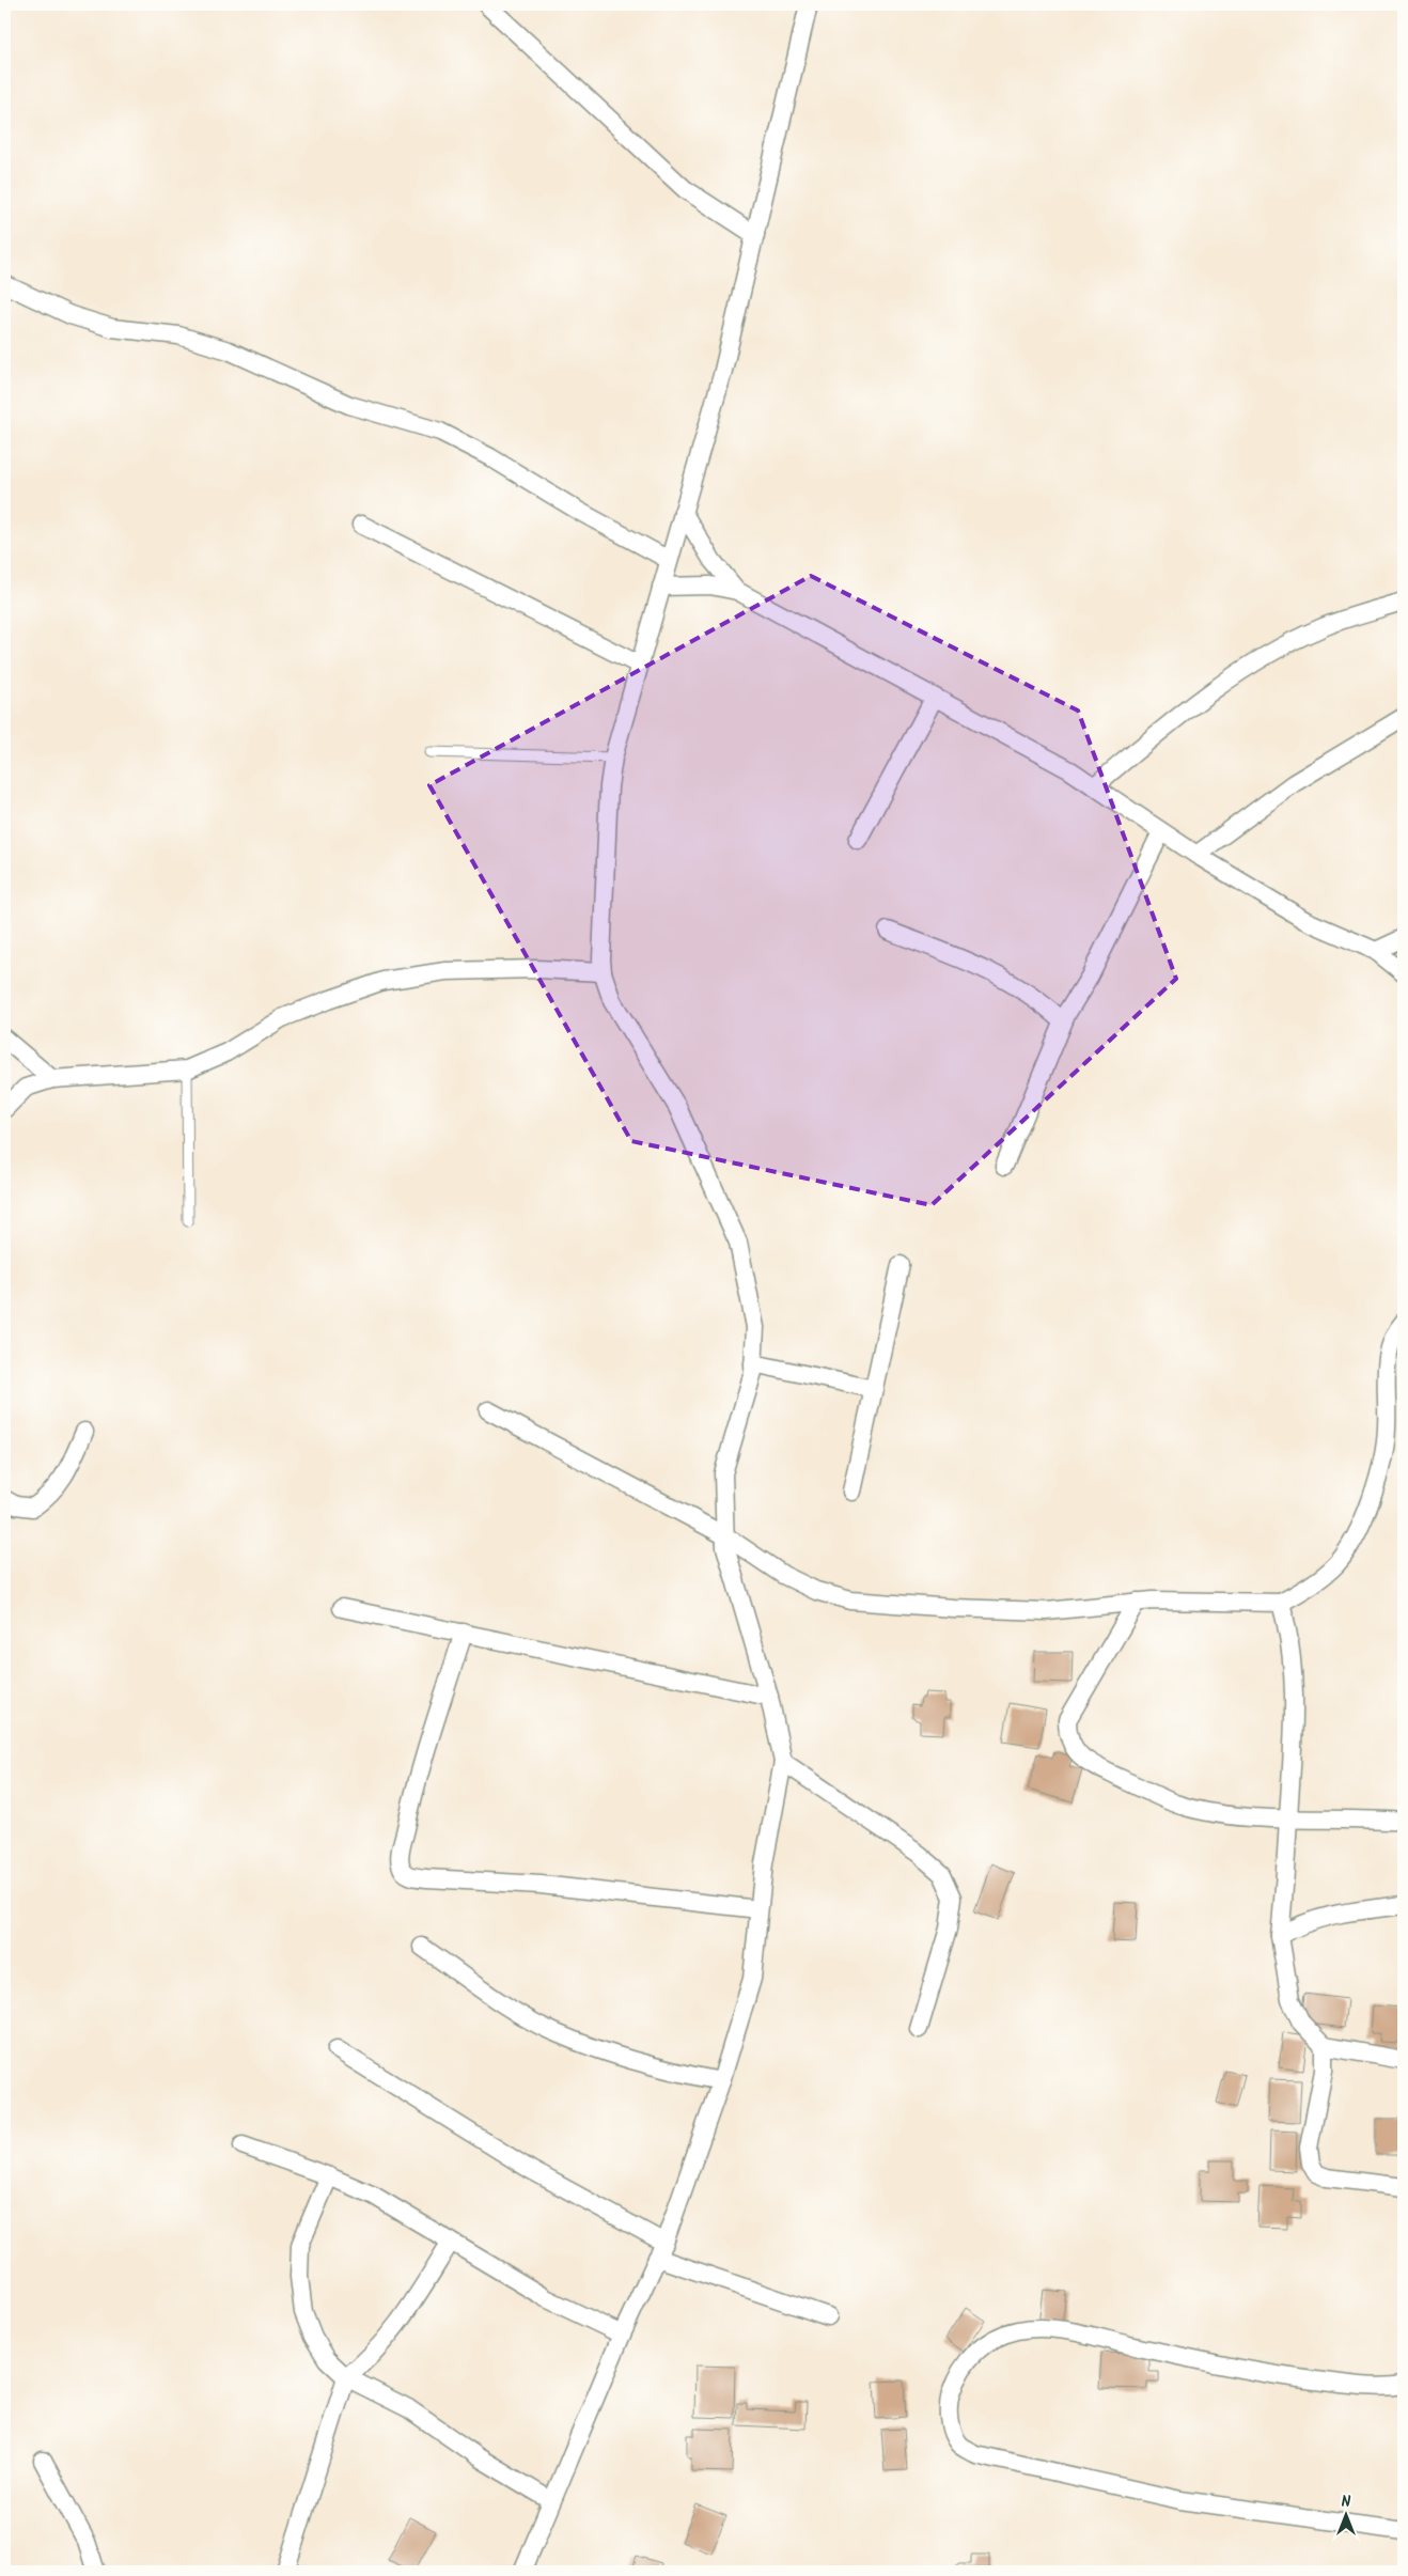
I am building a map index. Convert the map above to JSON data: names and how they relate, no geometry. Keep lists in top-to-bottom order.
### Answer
{
  "north": "top"
}
